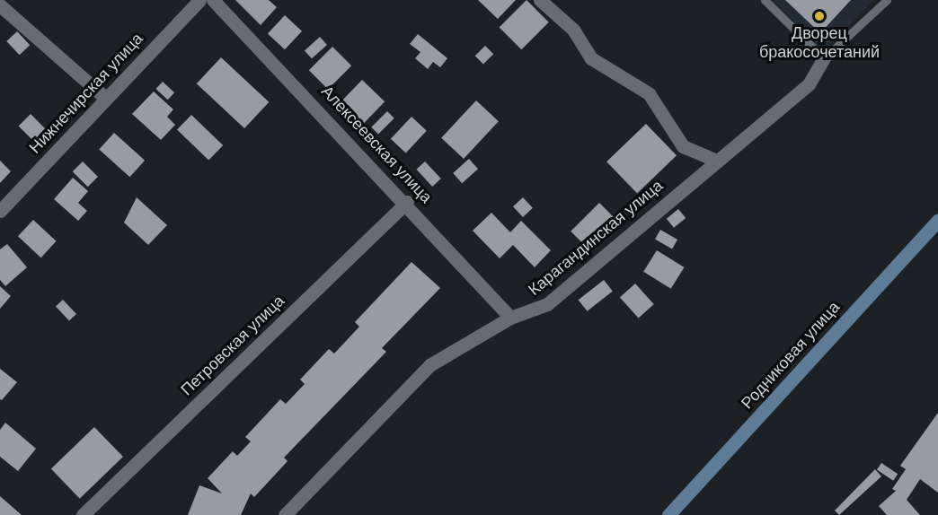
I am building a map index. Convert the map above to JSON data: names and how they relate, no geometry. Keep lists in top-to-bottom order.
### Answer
{
  "streets": {
    "main road": ["Родниковая улица"],
    "street": [
      "Нижнечирская улица",
      "Алексеевская улица",
      "Карагандинская улица",
      "Петровская улица"
    ]
  },
  "crossings": [
    ["Алексеевская улица", "Карагандинская улица"],
    ["Алексеевская улица", "Петровская улица"]
  ],
  "places": ["Дворец бракосочетаний"]
}
